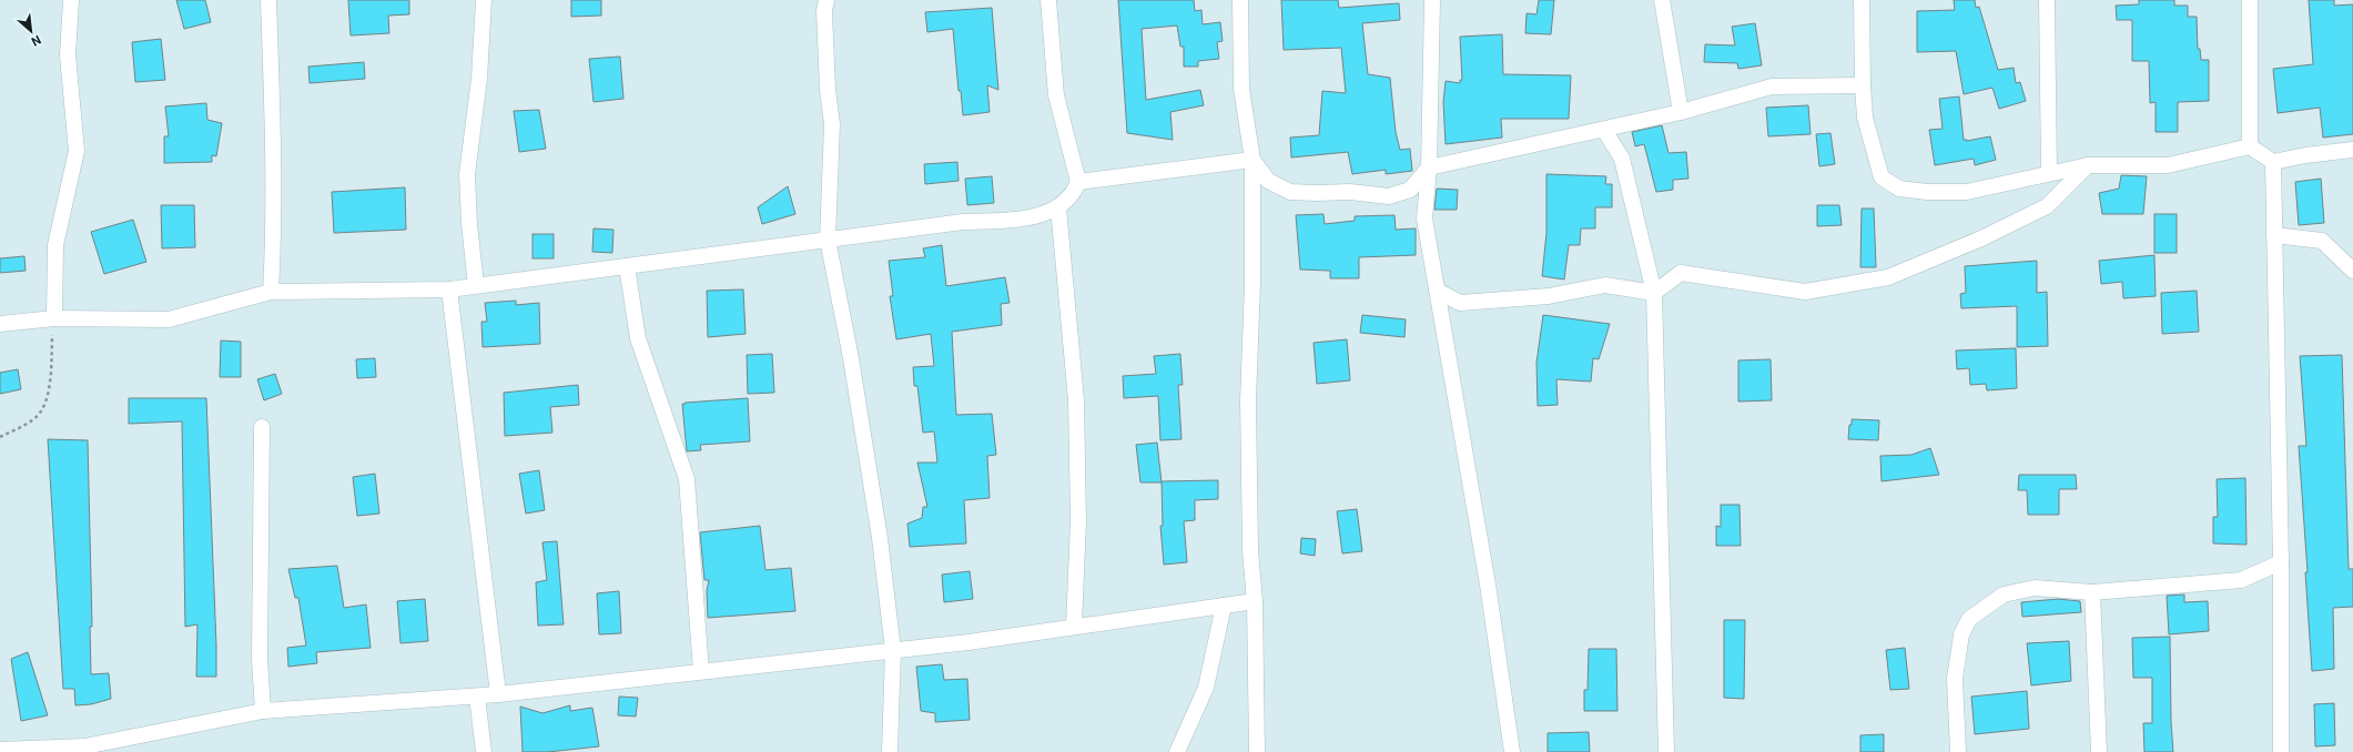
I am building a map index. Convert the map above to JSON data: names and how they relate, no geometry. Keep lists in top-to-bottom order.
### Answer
{
  "north": "bottom right"
}
